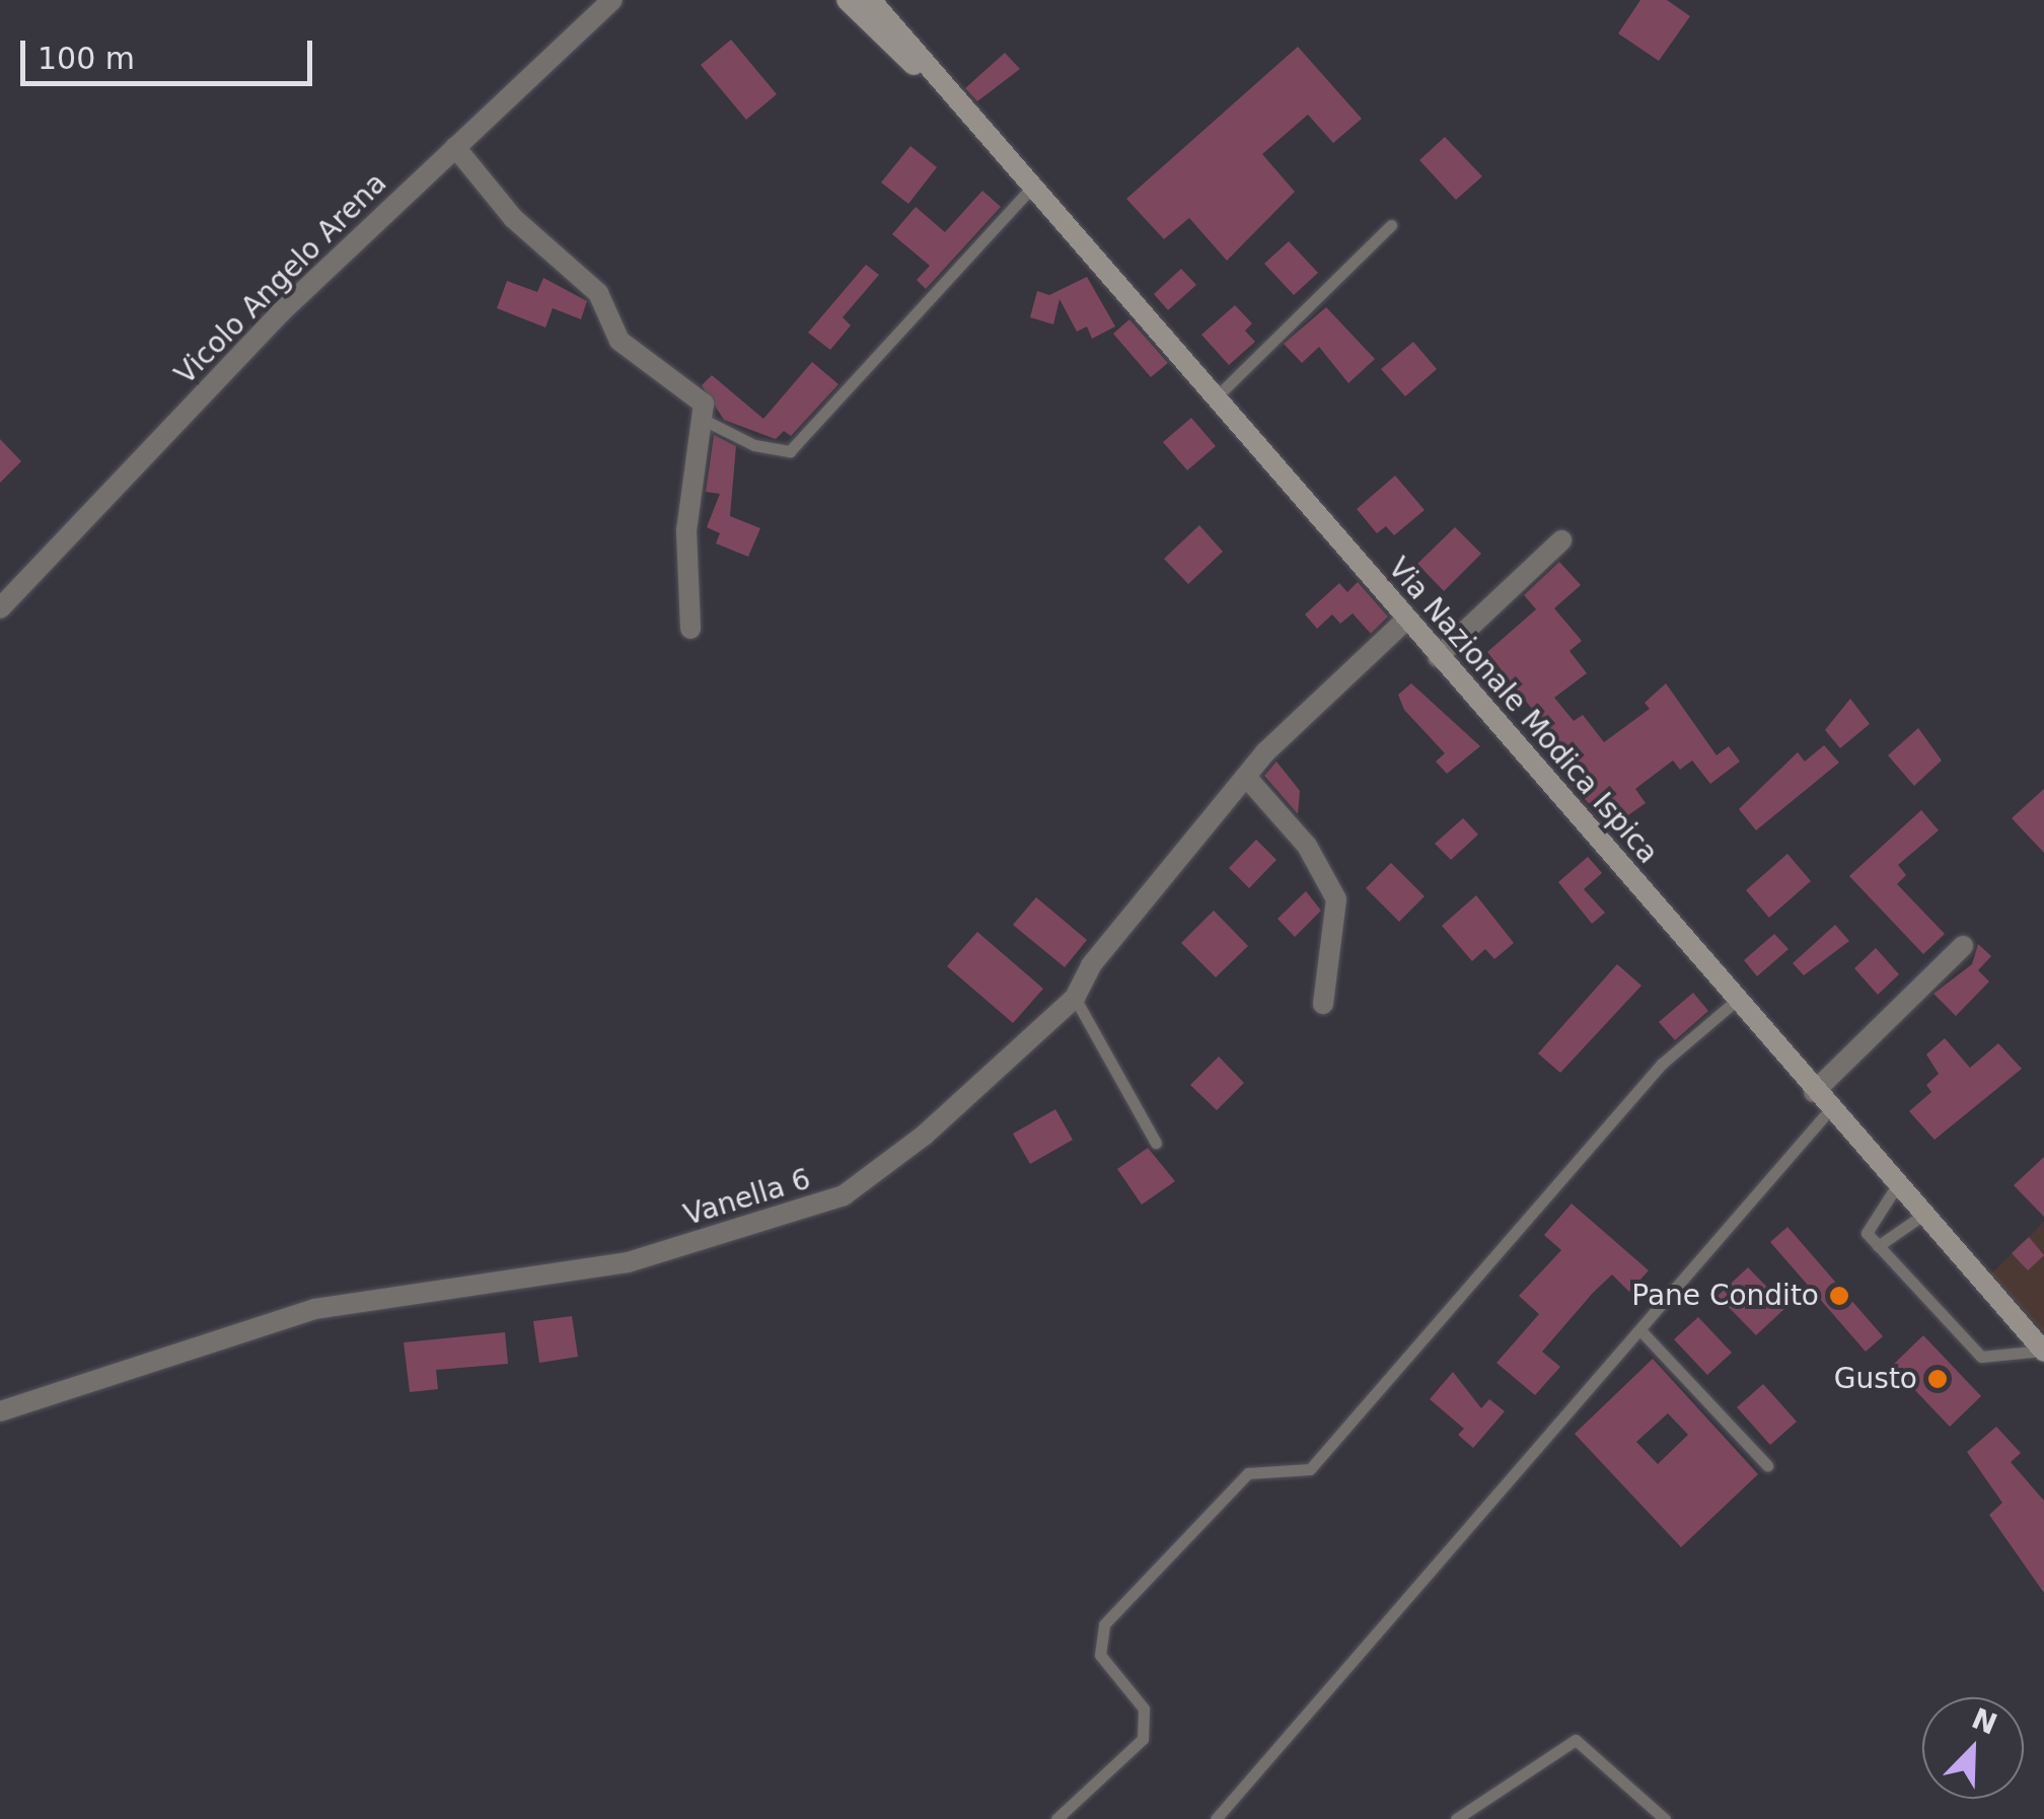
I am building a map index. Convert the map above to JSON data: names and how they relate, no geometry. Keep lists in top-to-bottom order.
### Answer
{
  "streets": {
    "main road": ["Via Nazionale Modica Ispica"],
    "street": ["Vicolo Angelo Arena", "Vanella 6"]
  },
  "crossings": [
    ["Via Nazionale Modica Ispica", "Vanella 6"]
  ],
  "places": ["Pane Condito", "Gusto"],
  "scale_bar": "100 m",
  "north": "top right"
}
